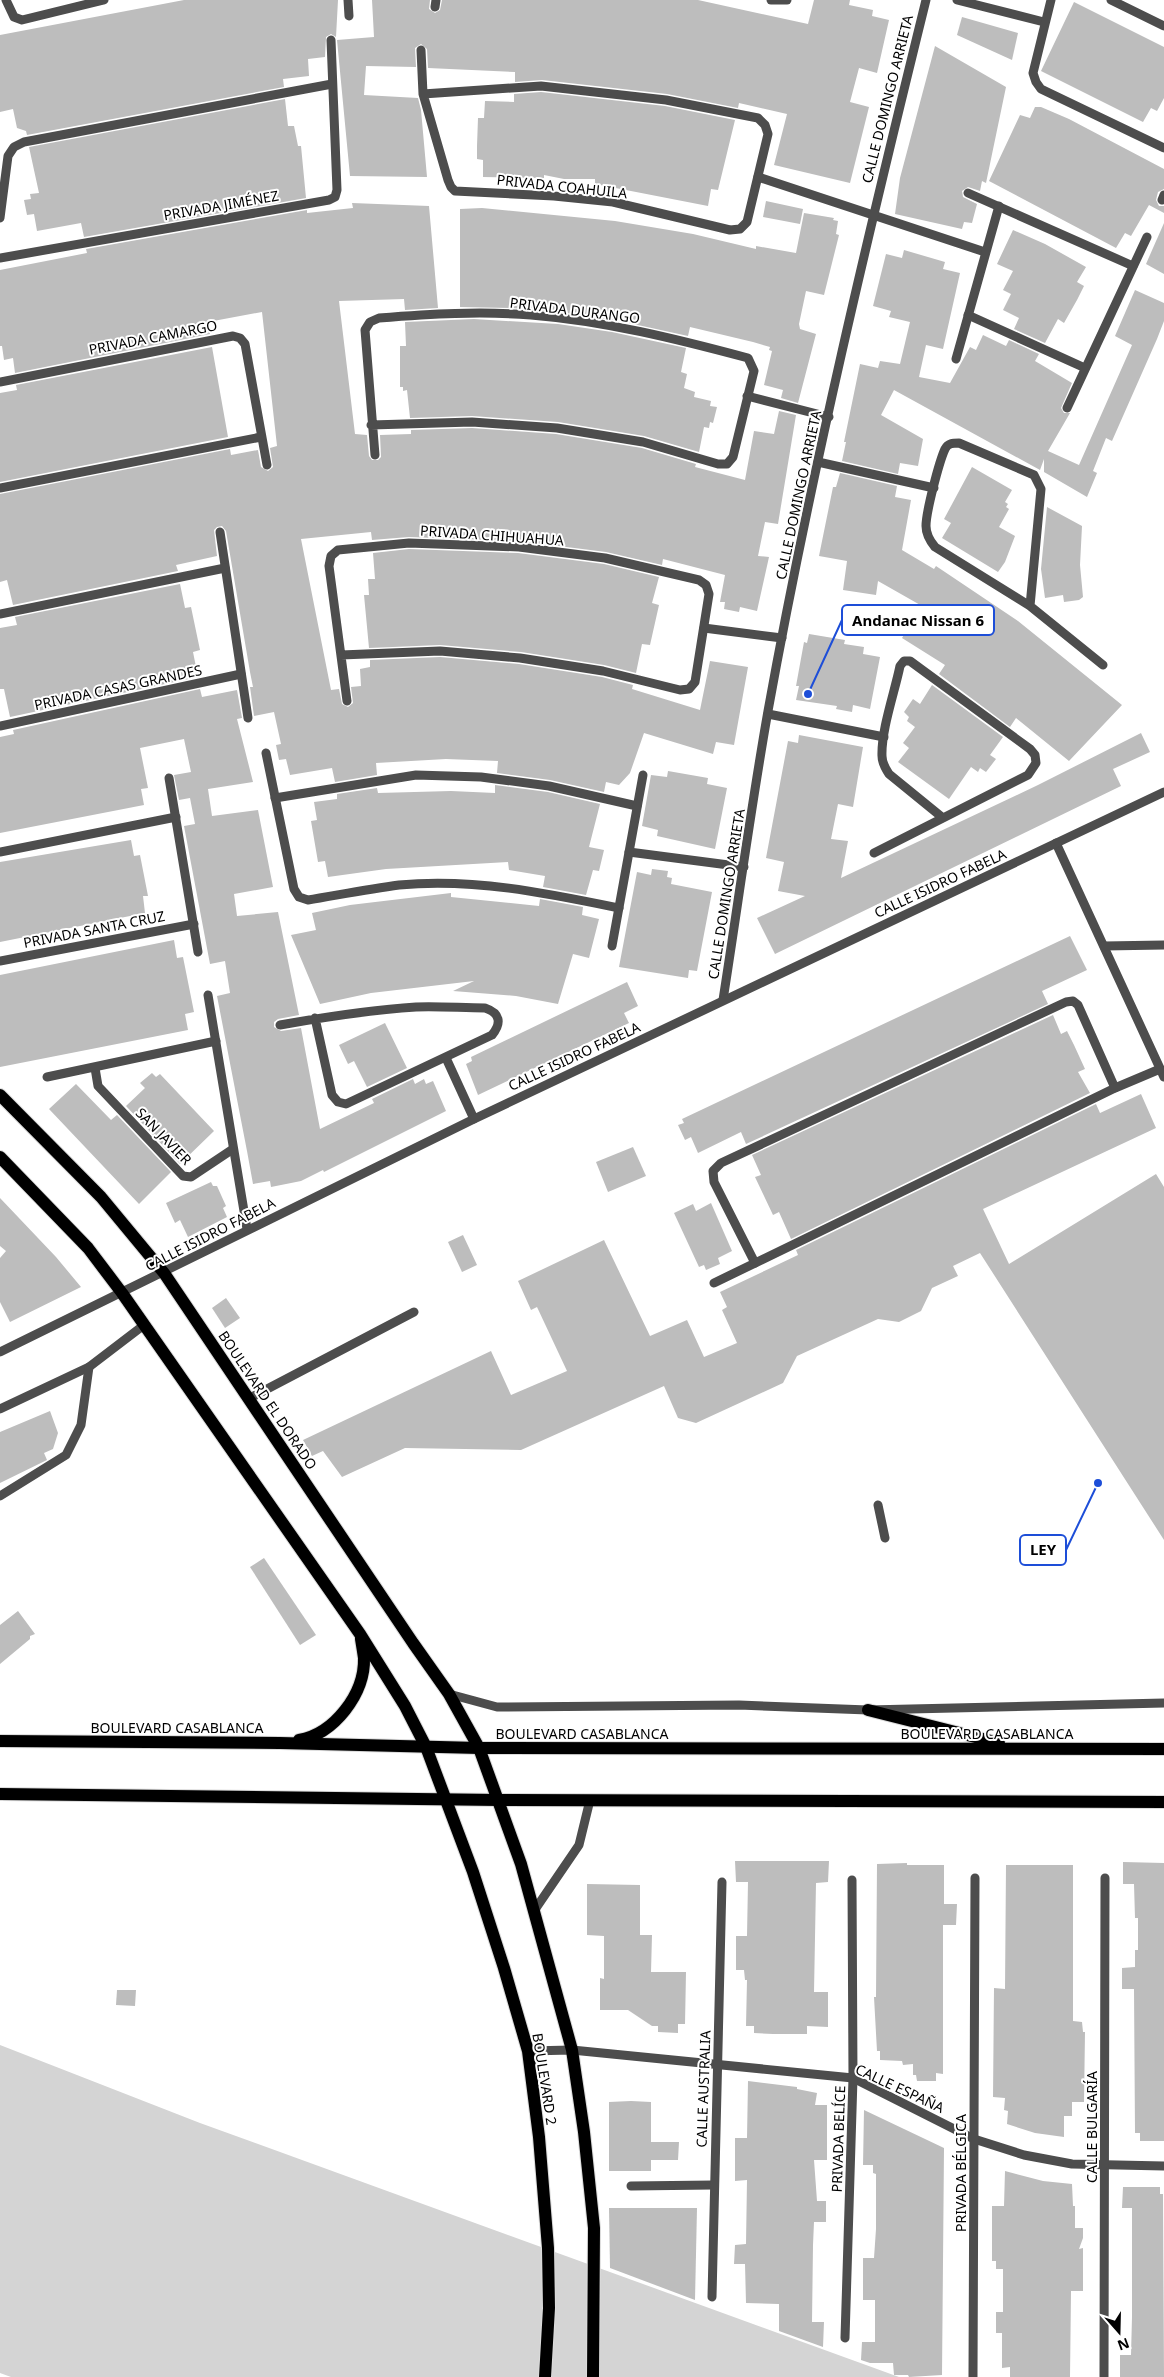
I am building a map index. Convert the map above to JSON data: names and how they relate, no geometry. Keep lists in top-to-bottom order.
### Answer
{
  "streets": {
    "main road": ["BOULEVARD EL DORADO", "BOULEVARD CASABLANCA", "BOULEVARD 2"],
    "street": [
      "CALLE DOMINGO ARRIETA",
      "PRIVADA COAHUILA",
      "PRIVADA JIMÉNEZ",
      "PRIVADA DURANGO",
      "PRIVADA CAMARGO",
      "PRIVADA CHIHUAHUA",
      "PRIVADA CASAS GRANDES",
      "CALLE ISIDRO FABELA",
      "PRIVADA SANTA CRUZ",
      "SAN JAVIER",
      "CALLE ESPAÑA",
      "CALLE AUSTRALIA",
      "CALLE BULGARÍA",
      "PRIVADA BELÍCE",
      "PRIVADA BÉLGICA"
    ]
  },
  "crossings": [
    ["CALLE DOMINGO ARRIETA", "CALLE ISIDRO FABELA"],
    ["CALLE ISIDRO FABELA", "BOULEVARD EL DORADO"],
    ["BOULEVARD EL DORADO", "BOULEVARD CASABLANCA"],
    ["BOULEVARD EL DORADO", "BOULEVARD 2"],
    ["BOULEVARD CASABLANCA", "BOULEVARD 2"],
    ["BOULEVARD 2", "CALLE ESPAÑA"],
    ["CALLE ESPAÑA", "CALLE AUSTRALIA"],
    ["CALLE ESPAÑA", "CALLE BULGARÍA"],
    ["CALLE ESPAÑA", "PRIVADA BELÍCE"],
    ["CALLE ESPAÑA", "PRIVADA BÉLGICA"]
  ],
  "places": ["Andanac Nissan 6", "LEY"],
  "north": "bottom"
}
